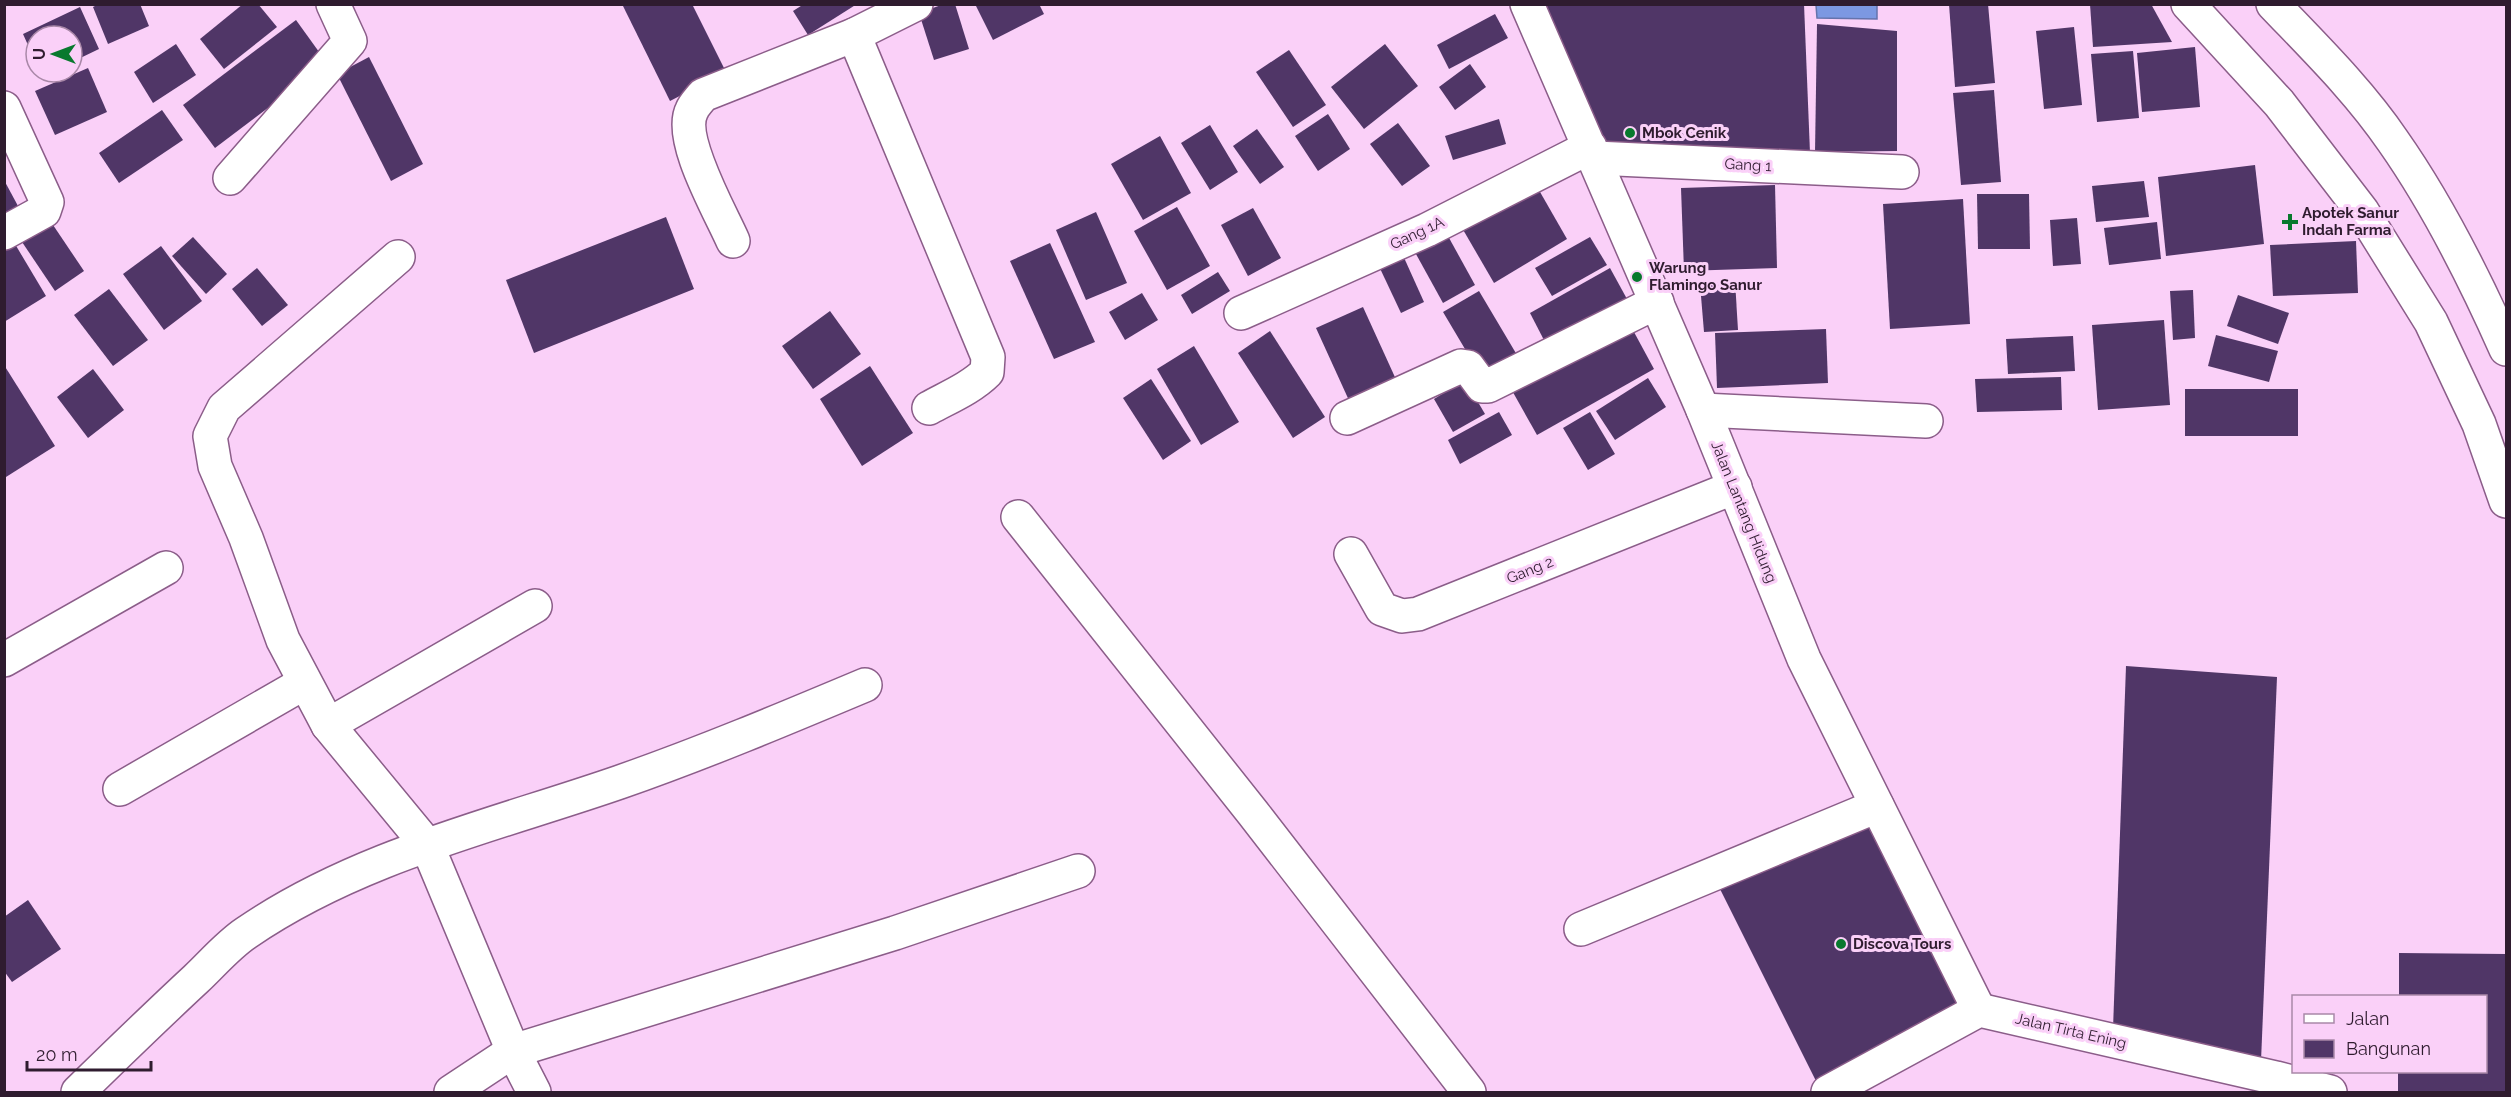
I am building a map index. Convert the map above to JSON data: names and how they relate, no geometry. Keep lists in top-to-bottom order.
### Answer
{
  "streets": {
    "main road": [
      "Gang 1",
      "Gang 1A",
      "Jalan Lantang Hidung",
      "Gang 2",
      "Jalan Tirta Ening"
    ]
  },
  "crossings": [
    ["Gang 1", "Gang 1A"],
    ["Gang 1", "Jalan Lantang Hidung"],
    ["Gang 1A", "Jalan Lantang Hidung"],
    ["Jalan Lantang Hidung", "Gang 2"],
    ["Jalan Lantang Hidung", "Jalan Tirta Ening"]
  ],
  "places": {
    "other": ["Mbok Cenik", "Warung Flamingo Sanur", "Discova Tours"],
    "health": ["Apotek Sanur Indah Farma"]
  },
  "legend": ["Jalan", "Bangunan"],
  "scale_bar": "20 m",
  "north": "left"
}
